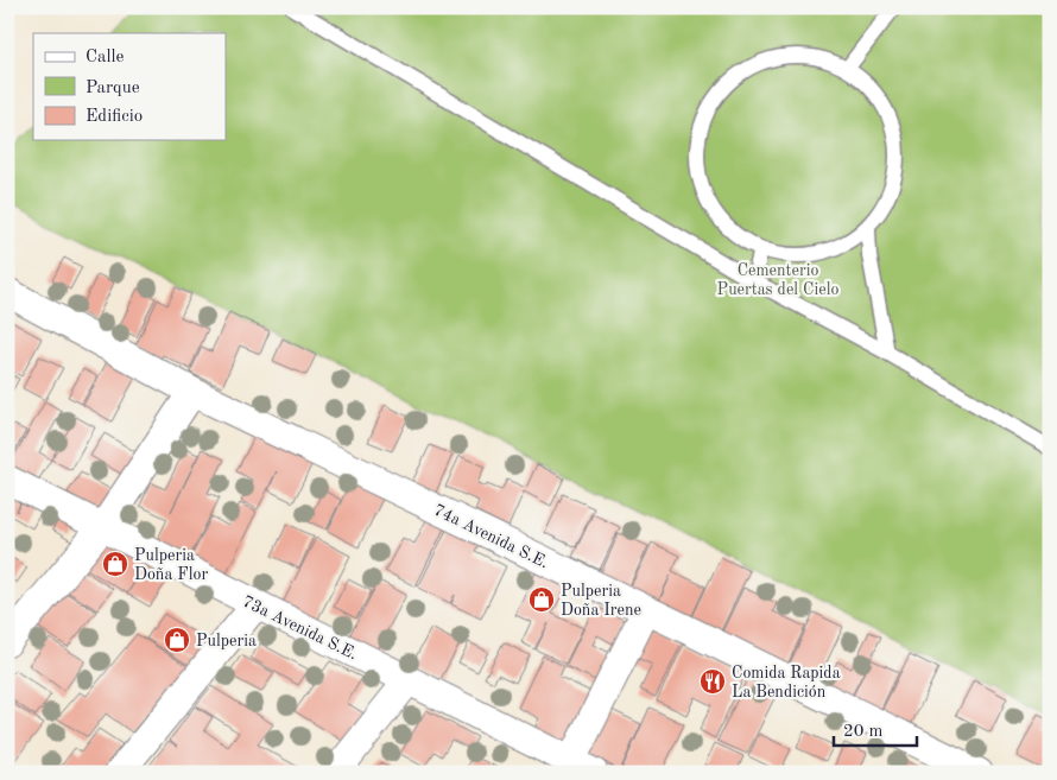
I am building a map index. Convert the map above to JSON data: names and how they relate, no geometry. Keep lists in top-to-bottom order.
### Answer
{
  "streets": {
    "street": ["74a Avenida S.E.", "73a Avenida S.E."]
  },
  "parks": ["Cementerio Puertas del Cielo"],
  "places": {
    "shop": ["Pulperia Doña Flor", "Pulperia Doña Irene", "Pulperia"],
    "restaurant": ["Comida Rapida La Bendición"]
  },
  "legend": ["Calle", "Parque", "Edificio"],
  "scale_bar": "20 m"
}
